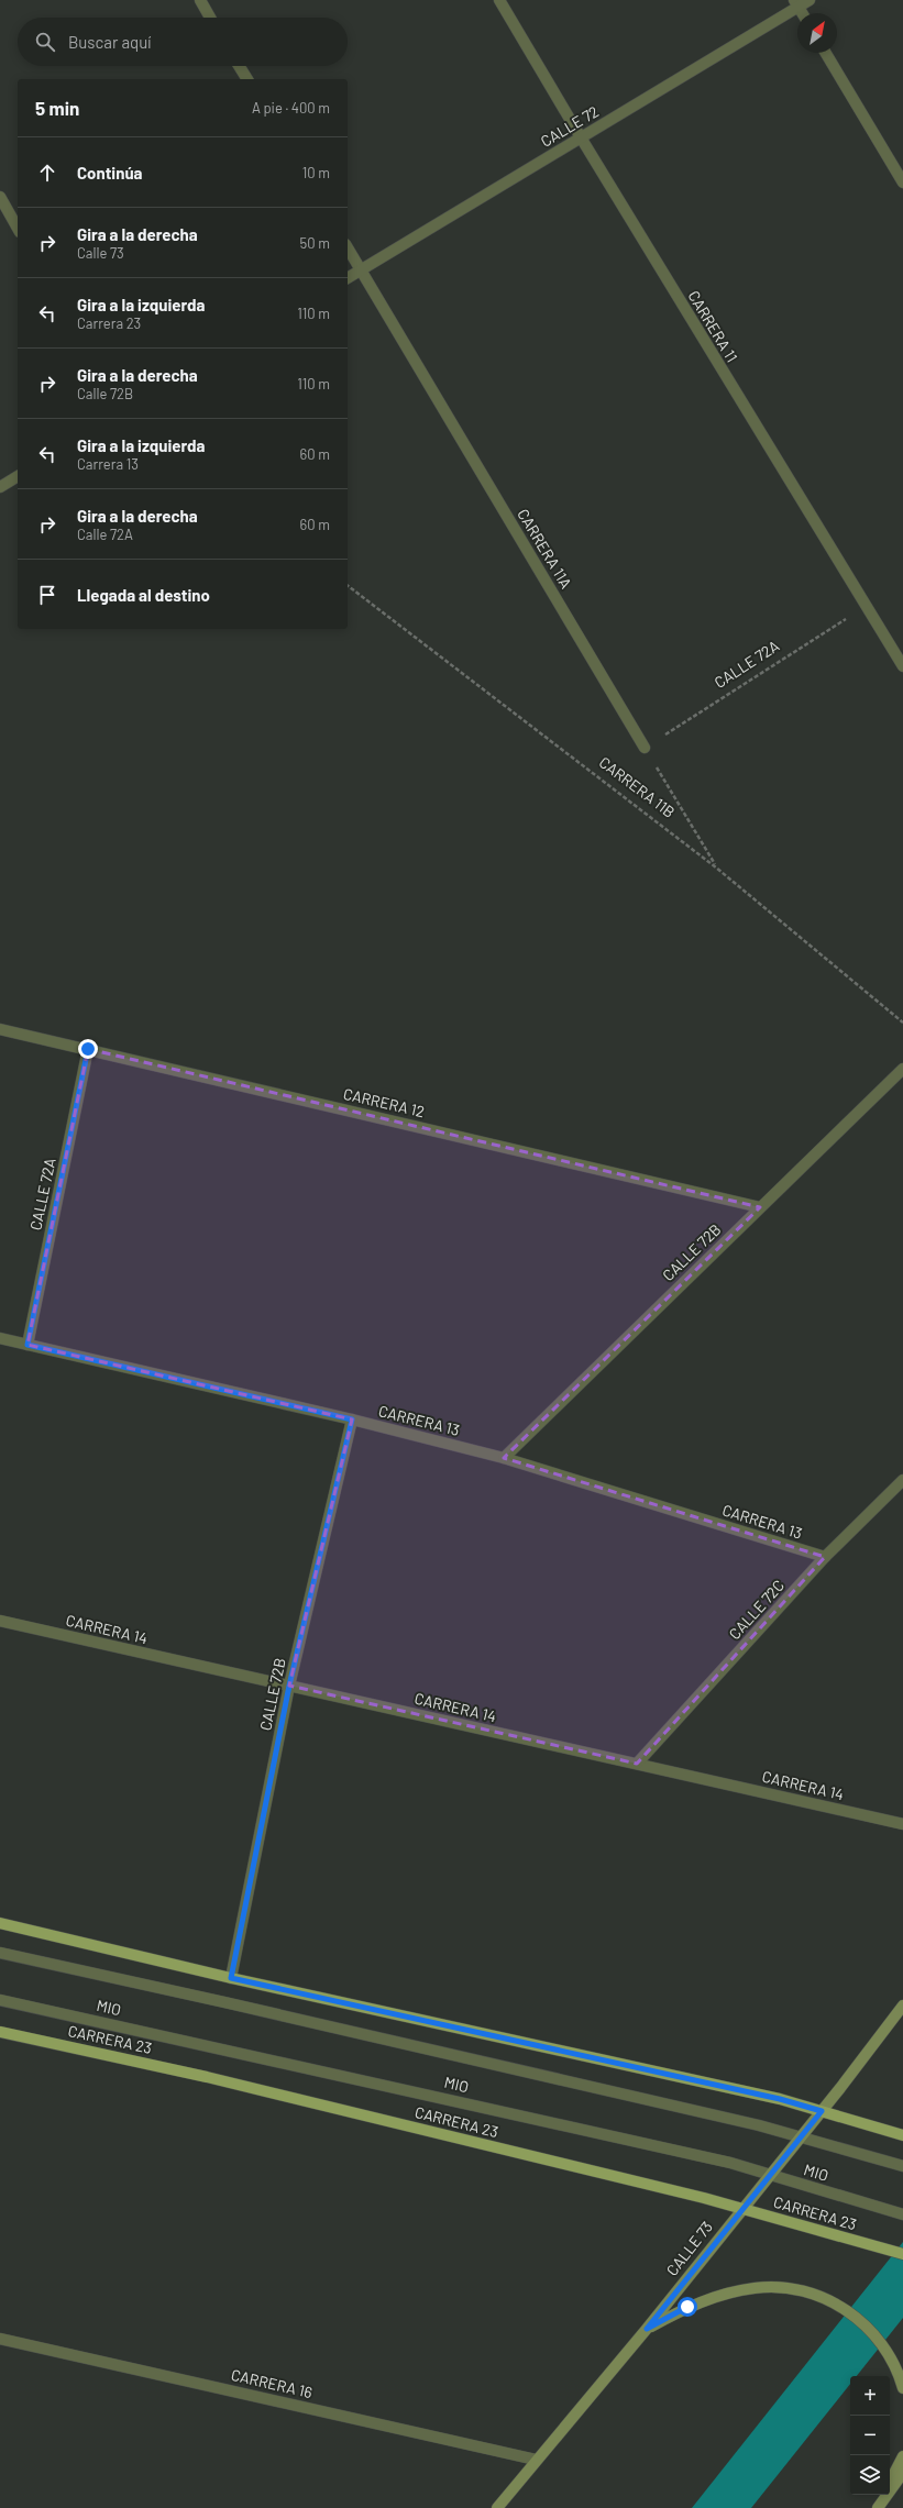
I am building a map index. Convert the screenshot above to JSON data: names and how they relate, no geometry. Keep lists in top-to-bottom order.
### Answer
{
  "streets": {
    "main road": ["CARRERA 23", "CALLE 73"],
    "street": [
      "CALLE 72",
      "CARRERA 11",
      "CARRERA 11A",
      "CALLE 72A",
      "CARRERA 12",
      "CALLE 72B",
      "CARRERA 13",
      "CALLE 72C",
      "CARRERA 14",
      "MIO",
      "CARRERA 16"
    ],
    "path": ["CARRERA 11B"]
  },
  "crossings": [
    ["CALLE 72", "CARRERA 11"],
    ["CALLE 72", "CARRERA 11A"],
    ["CARRERA 11", "CALLE 72A"],
    ["CARRERA 11A", "CALLE 72A"],
    ["CALLE 72A", "CARRERA 12"],
    ["CALLE 72A", "CARRERA 13"],
    ["CARRERA 12", "CALLE 72B"],
    ["CALLE 72B", "CARRERA 13"],
    ["CALLE 72B", "CARRERA 14"],
    ["CARRERA 13", "CALLE 72C"],
    ["CALLE 72C", "CARRERA 14"],
    ["MIO", "CALLE 73"],
    ["CARRERA 23", "CALLE 73"],
    ["CALLE 73", "CARRERA 16"]
  ],
  "north": "top right",
  "page": {
    "search": "Buscar aquí",
    "heading": ["5 min", "A pie · 400 m"],
    "list": [
      ["Continúa", "10 m"],
      ["Gira a la derecha", "Calle 73", "50 m"],
      ["Gira a la izquierda", "Carrera 23", "110 m"],
      ["Gira a la derecha", "Calle 72B", "110 m"],
      ["Gira a la izquierda", "Carrera 13", "60 m"],
      ["Gira a la derecha", "Calle 72A", "60 m"],
      "Llegada al destino"
    ],
    "map_buttons": ["+", "−"]
  }
}
